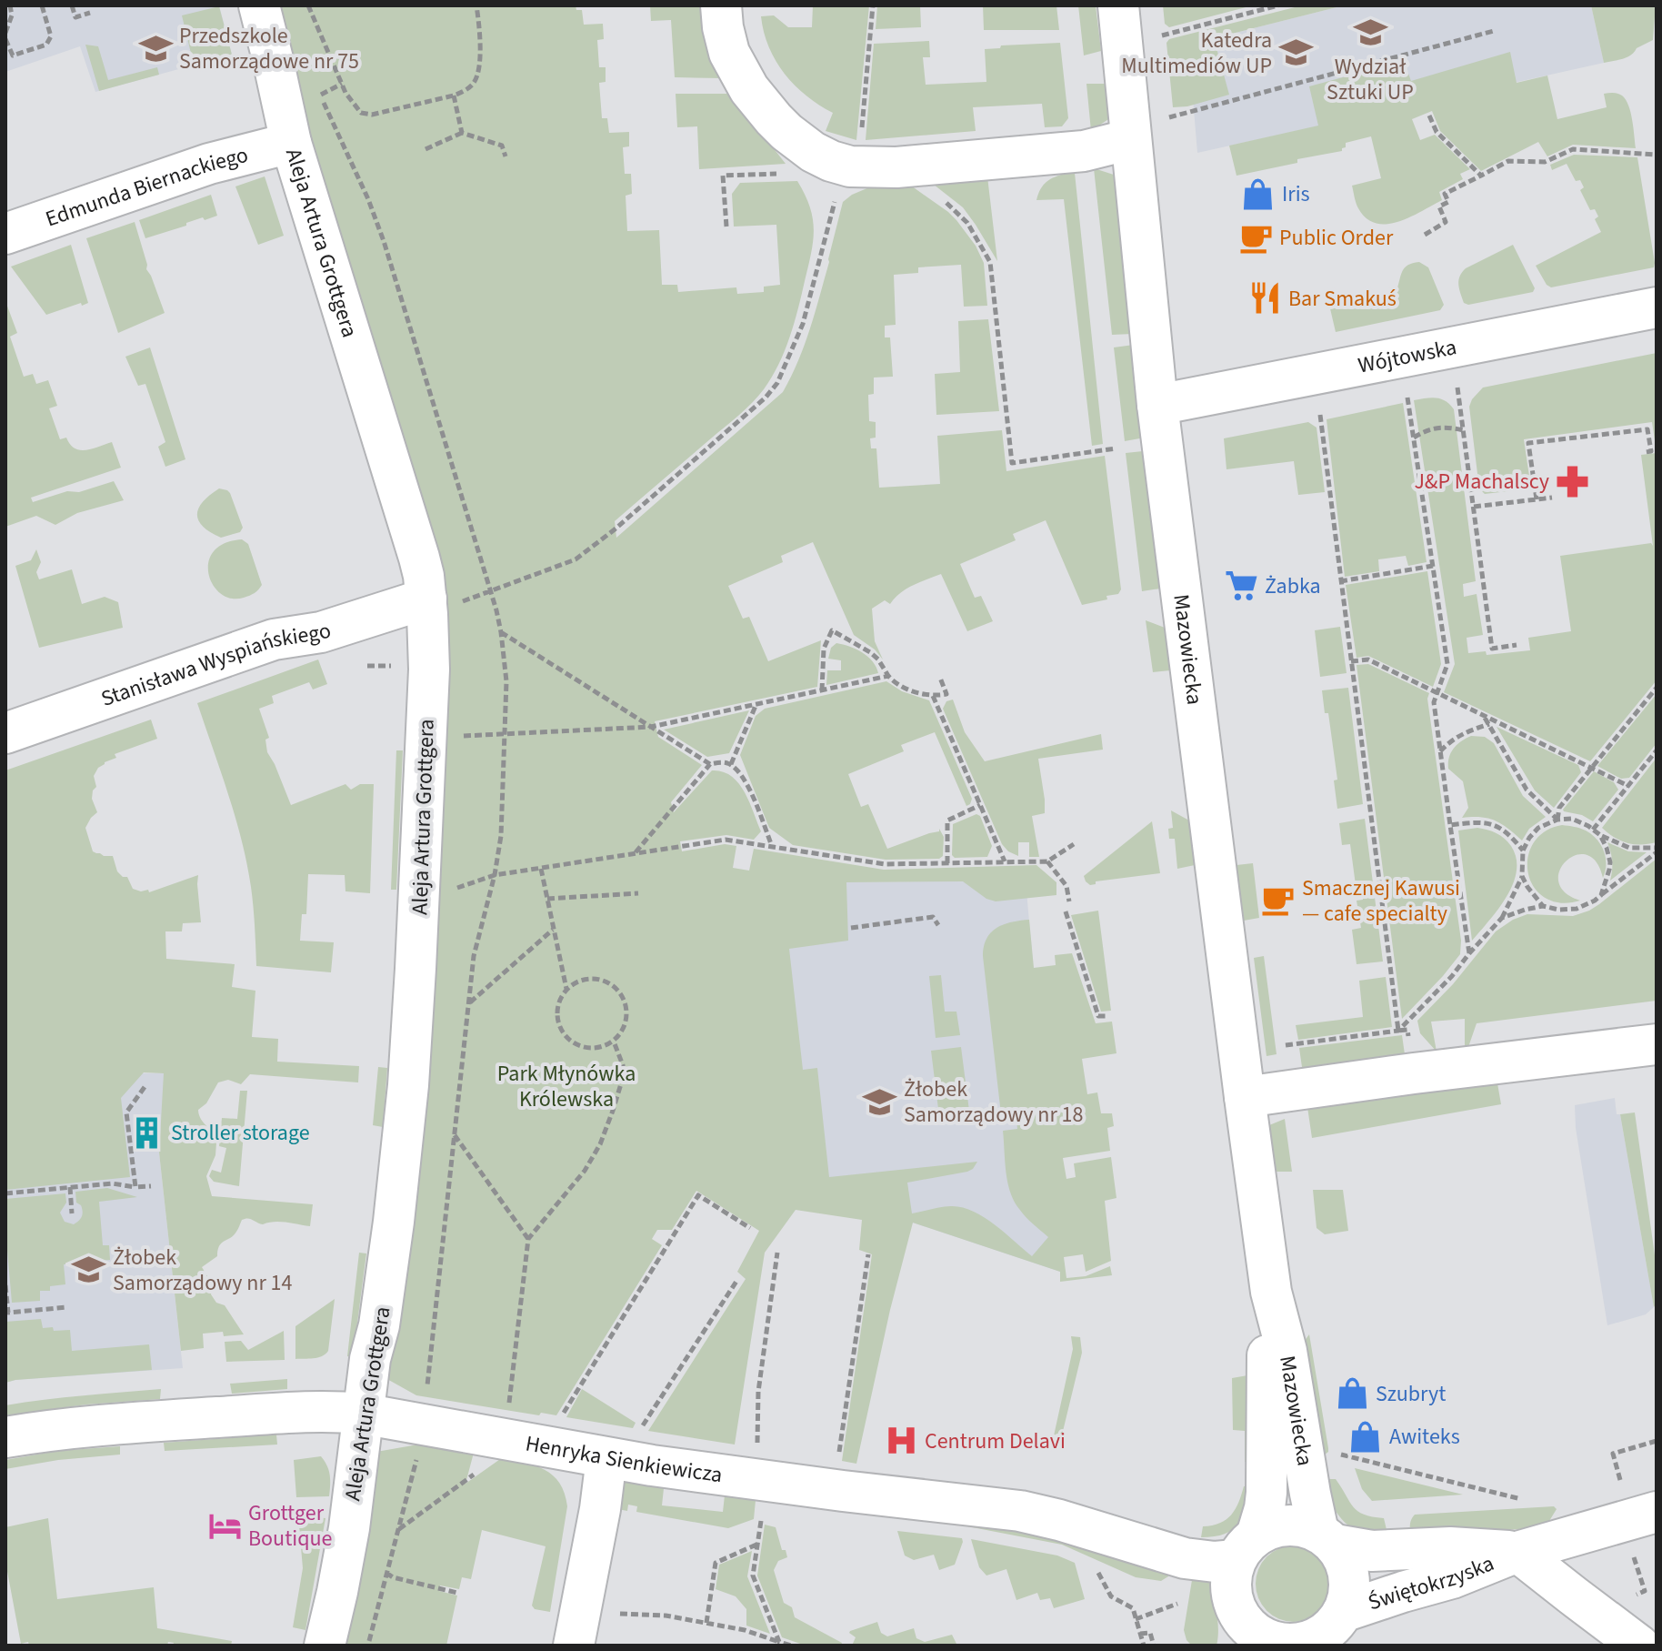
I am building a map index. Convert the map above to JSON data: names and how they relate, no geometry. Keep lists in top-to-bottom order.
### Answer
{
  "streets": {
    "street": [
      "Edmunda Biernackiego",
      "Aleja Artura Grottgera",
      "Wójtowska",
      "Mazowiecka",
      "Stanisława Wyspiańskiego",
      "Henryka Sienkiewicza",
      "Świętokrzyska"
    ]
  },
  "crossings": [
    ["Edmunda Biernackiego", "Aleja Artura Grottgera"],
    ["Aleja Artura Grottgera", "Stanisława Wyspiańskiego"],
    ["Aleja Artura Grottgera", "Henryka Sienkiewicza"],
    ["Wójtowska", "Mazowiecka"],
    ["Mazowiecka", "Henryka Sienkiewicza"],
    ["Mazowiecka", "Świętokrzyska"],
    ["Henryka Sienkiewicza", "Świętokrzyska"]
  ],
  "parks": ["Park Młynówka Królewska"],
  "places": {
    "school or university": [
      "Wydział Sztuki UP",
      "Przedszkole Samorządowe nr 75",
      "Katedra Multimediów UP",
      "Żłobek Samorządowy nr 18",
      "Żłobek Samorządowy nr 14"
    ],
    "shop": ["Iris", "Szubryt", "Awiteks"],
    "cafe": ["Public Order", "Smacznej Kawusi — cafe specialty"],
    "restaurant": ["Bar Smakuś"],
    "pharmacy": ["J&P Machalscy"],
    "supermarket": ["Żabka"],
    "building": ["Stroller storage"],
    "hospital": ["Centrum Delavi"],
    "hotel": ["Grottger Boutique"]
  }
}
